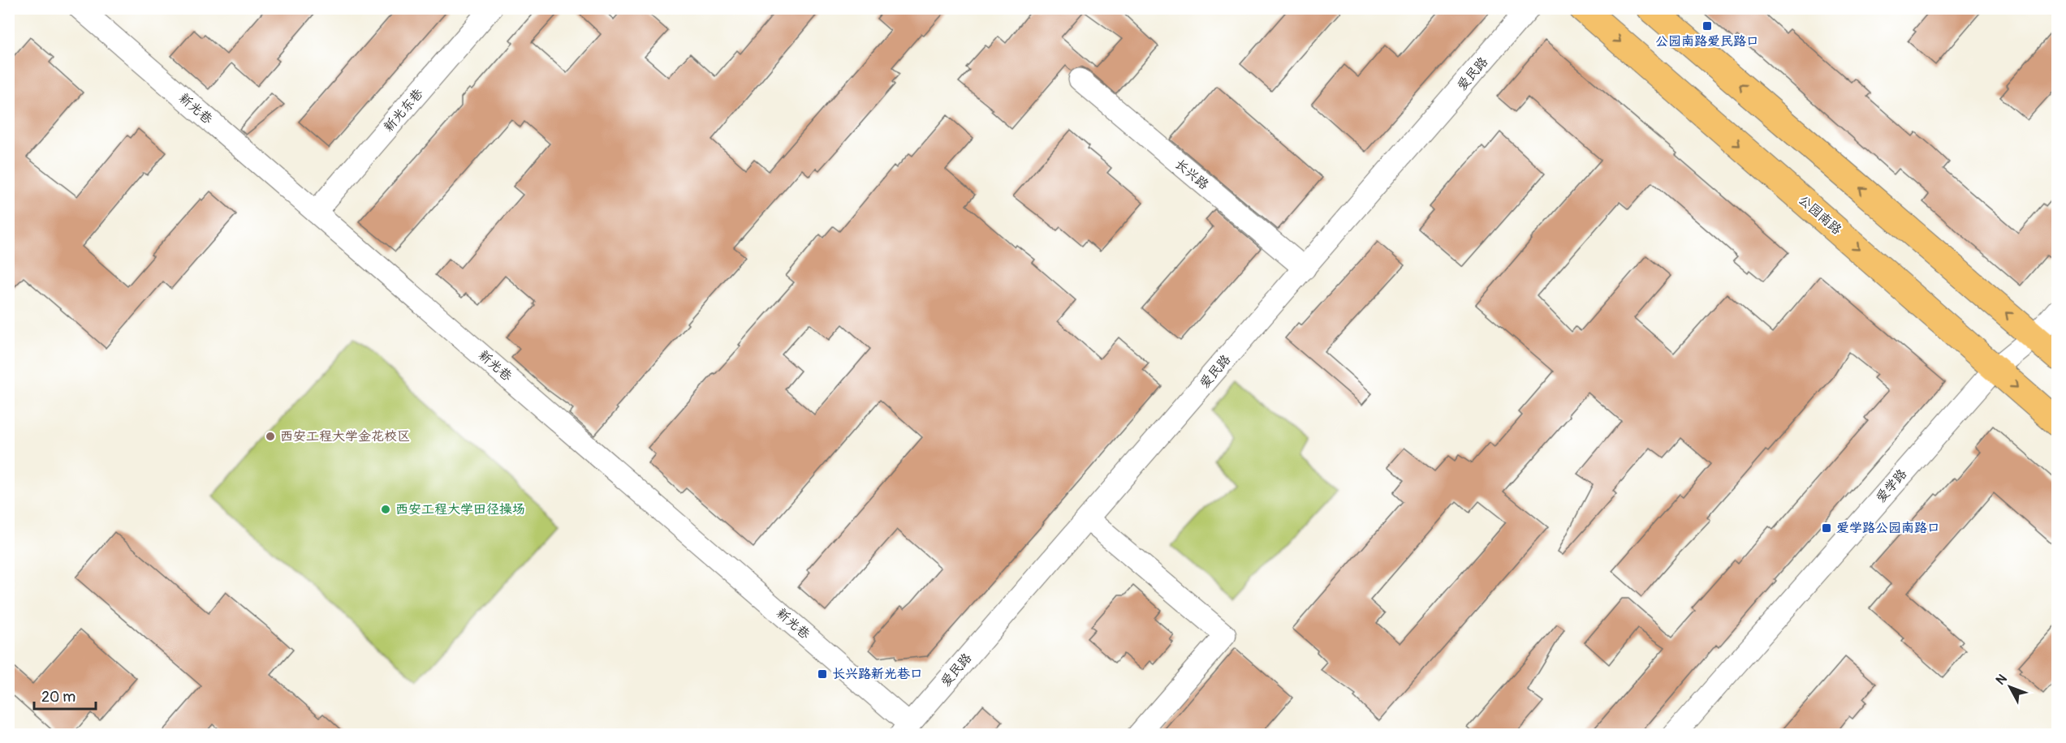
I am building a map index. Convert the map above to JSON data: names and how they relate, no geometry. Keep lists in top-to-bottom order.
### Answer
{
  "streets": {
    "main road": ["公园南路"],
    "street": [
      "爱民路",
      "新光巷",
      "新光东巷",
      "长兴路",
      "爱学路"
    ]
  },
  "crossings": [
    ["爱民路", "新光巷"],
    ["爱民路", "长兴路"],
    ["新光巷", "新光东巷"],
    ["公园南路", "爱学路"]
  ],
  "places": {
    "transit": ["公园南路爱民路口", "爱学路公园南路口", "长兴路新光巷口"],
    "other": ["西安工程大学金花校区", "西安工程大学田径操场"]
  },
  "scale_bar": "20 m",
  "north": "top left"
}
